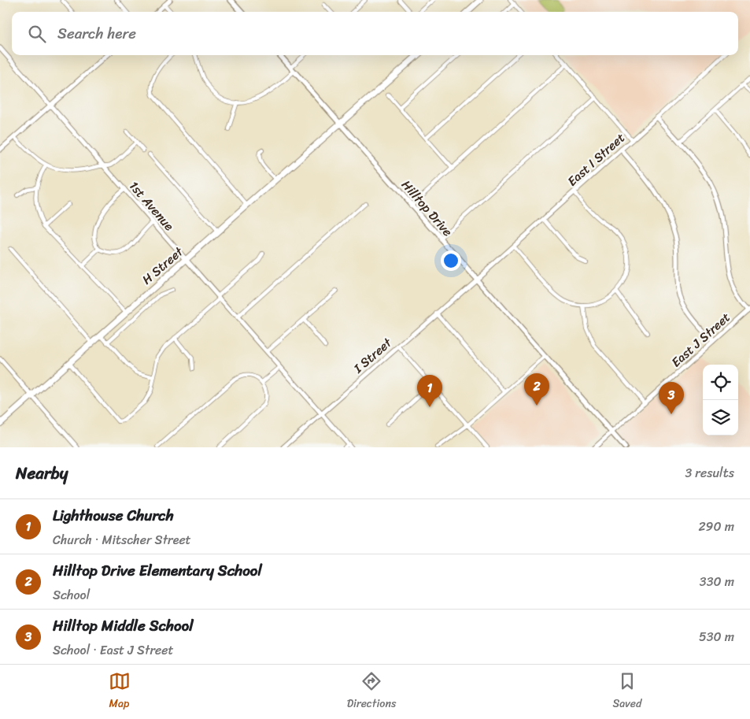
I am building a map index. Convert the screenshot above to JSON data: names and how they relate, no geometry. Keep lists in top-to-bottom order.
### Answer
{
  "streets": {
    "main road": ["Hilltop Drive", "H Street"],
    "street": [
      "East I Street",
      "1st Avenue",
      "East J Street",
      "I Street"
    ]
  },
  "crossings": [
    ["East I Street", "Hilltop Drive"],
    ["East I Street", "I Street"],
    ["1st Avenue", "H Street"],
    ["1st Avenue", "I Street"],
    ["Hilltop Drive", "H Street"],
    ["Hilltop Drive", "East J Street"],
    ["Hilltop Drive", "I Street"]
  ],
  "page": {
    "search": "Search here",
    "pins": ["2", "1", "3"],
    "heading": ["Nearby", "3 results"],
    "list": [
      {
        "mark": "1",
        "name": "Lighthouse Church",
        "note": "Church · Mitscher Street",
        "value": "290 m"
      },
      {
        "mark": "2",
        "name": "Hilltop Drive Elementary School",
        "note": "School",
        "value": "330 m"
      },
      {
        "mark": "3",
        "name": "Hilltop Middle School",
        "note": "School · East J Street",
        "value": "530 m"
      }
    ],
    "nav": ["Map", "Directions", "Saved"]
  }
}
